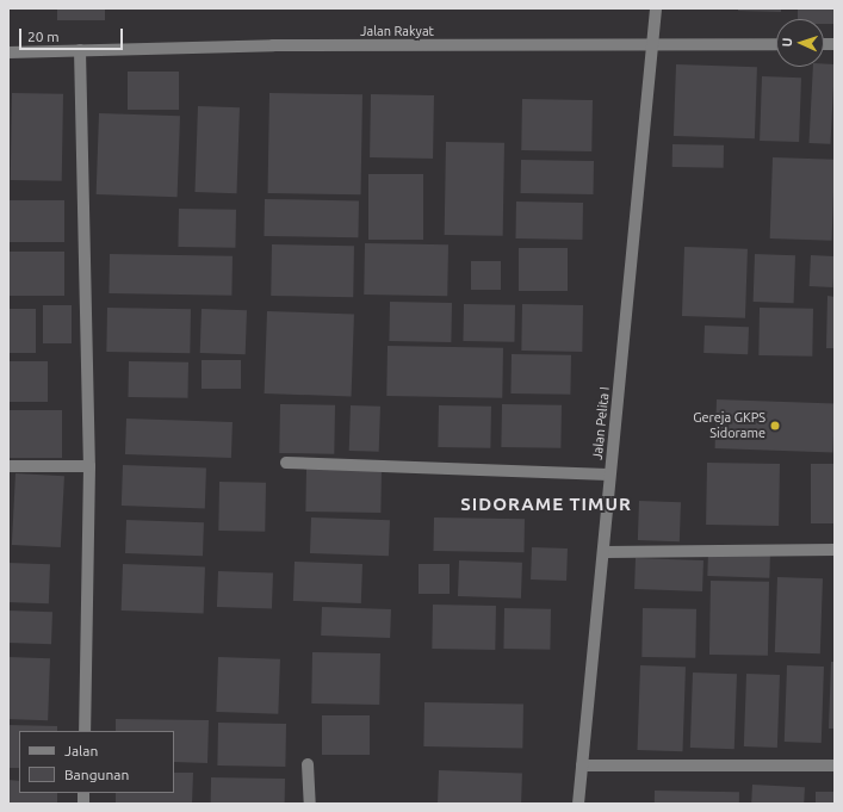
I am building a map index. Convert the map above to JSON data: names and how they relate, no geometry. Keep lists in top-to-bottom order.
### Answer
{
  "streets": {
    "street": ["Jalan Rakyat", "Jalan Pelita I"]
  },
  "crossings": [
    ["Jalan Rakyat", "Jalan Pelita I"]
  ],
  "districts": ["SIDORAME TIMUR"],
  "places": ["Gereja GKPS Sidorame"],
  "legend": ["Jalan", "Bangunan"],
  "scale_bar": "20 m",
  "north": "left"
}
